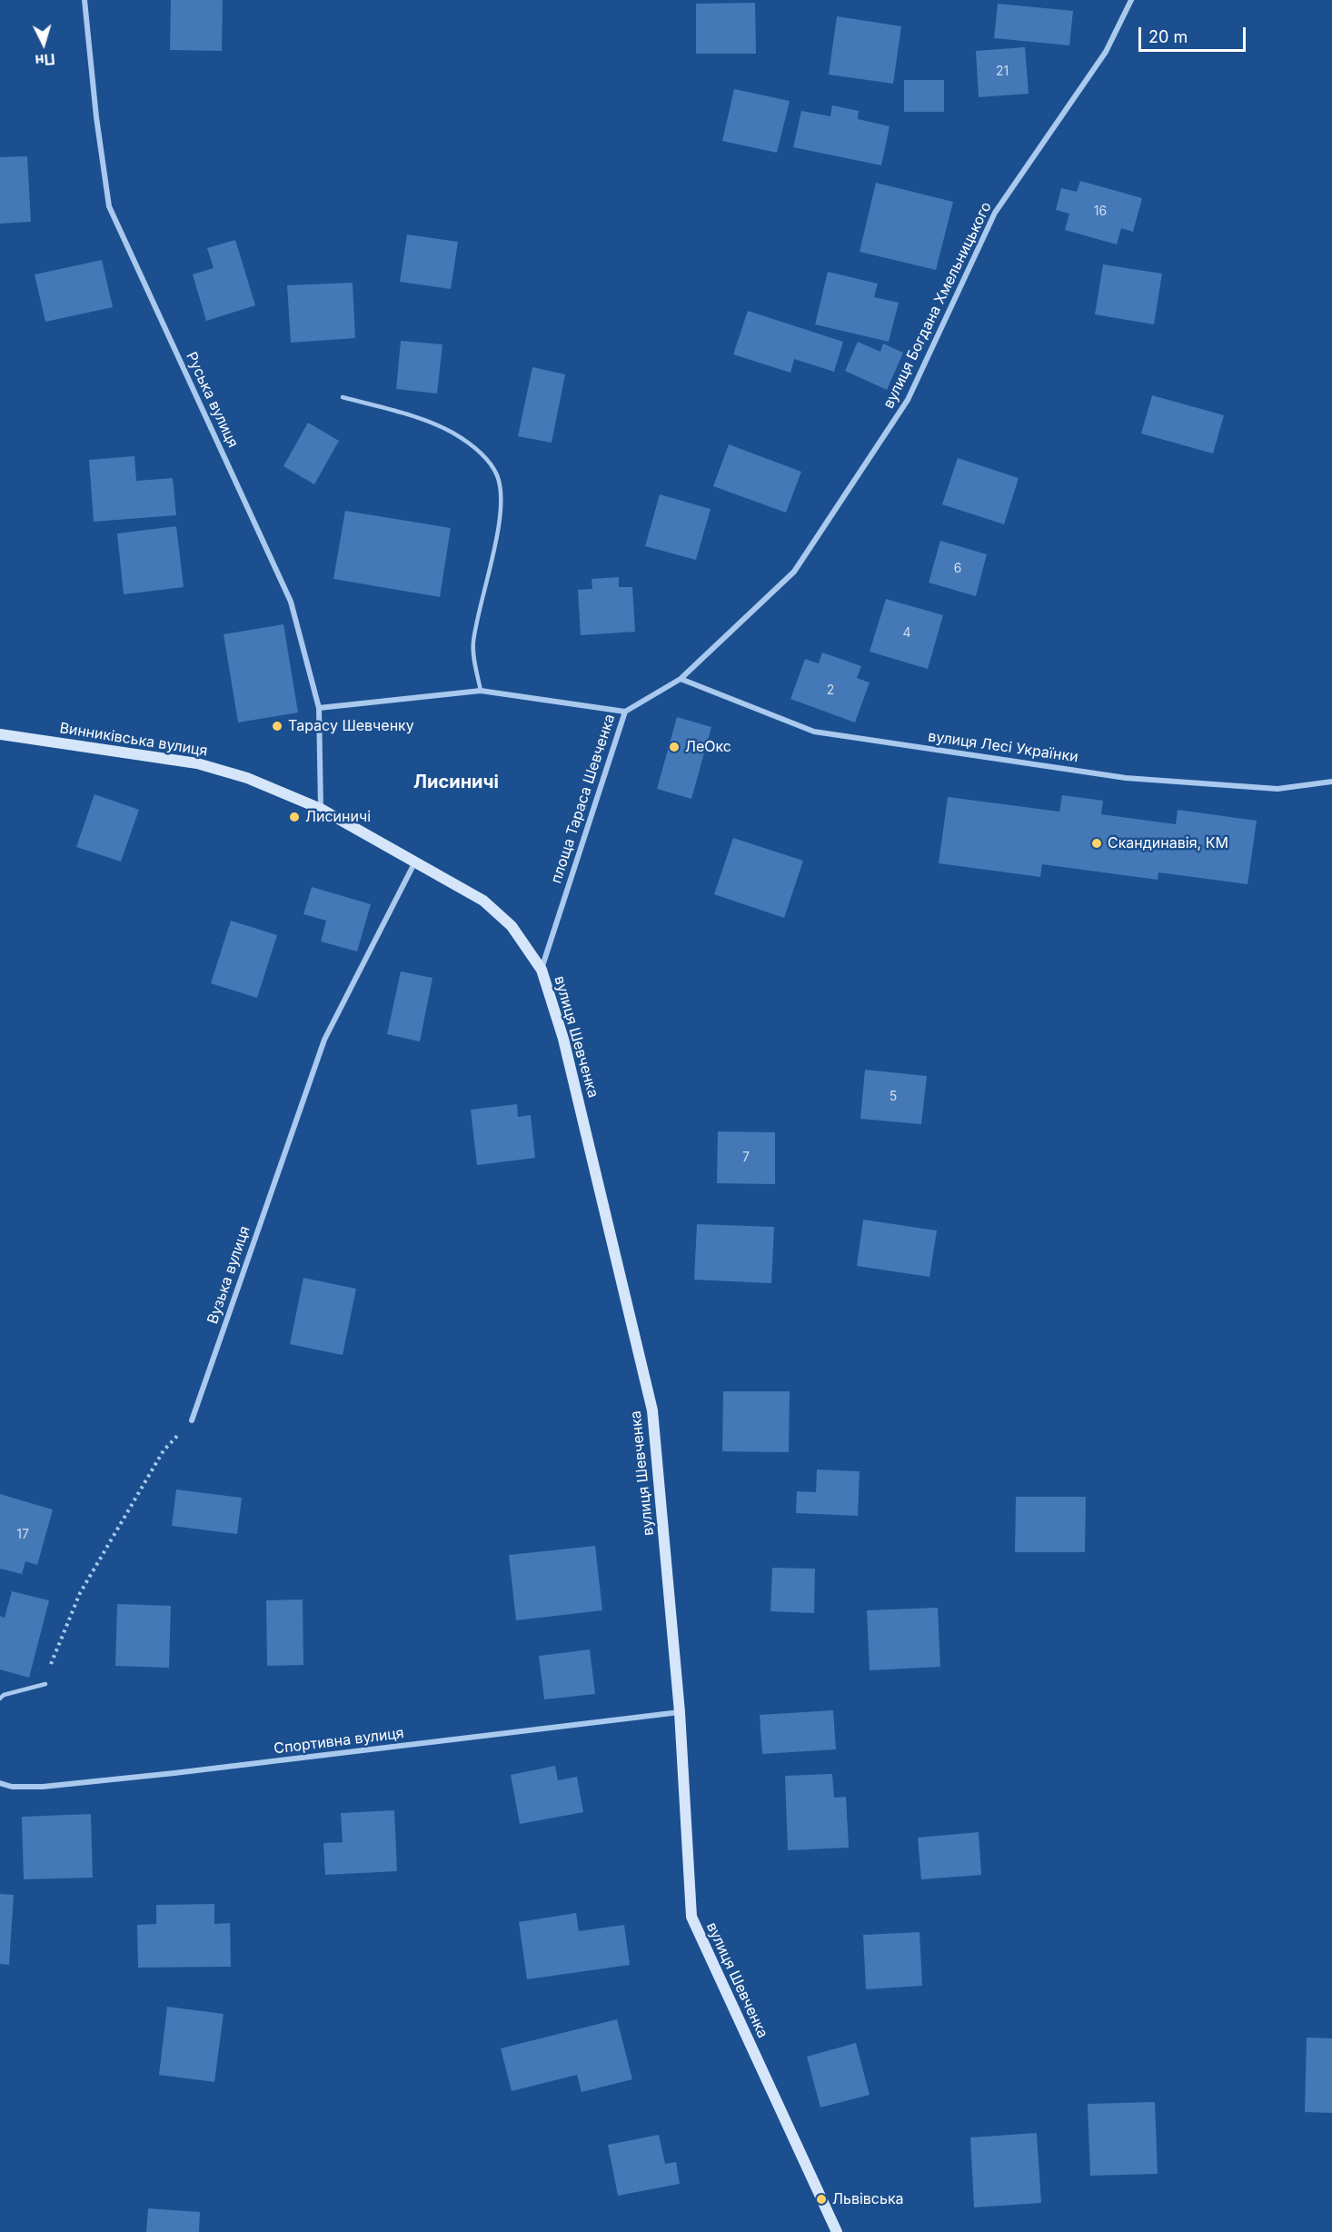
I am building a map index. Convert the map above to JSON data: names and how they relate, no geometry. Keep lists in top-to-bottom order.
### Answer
{
  "streets": {
    "main road": ["Винниківська вулиця", "вулиця Шевченка"],
    "street": [
      "вулиця Богдана Хмельницького",
      "Руська вулиця",
      "вулиця Лесі Українки",
      "площа Тараса Шевченка",
      "Вузька вулиця",
      "Спортивна вулиця"
    ]
  },
  "crossings": [
    ["вулиця Богдана Хмельницького", "вулиця Лесі Українки"],
    ["вулиця Богдана Хмельницького", "площа Тараса Шевченка"],
    ["Руська вулиця", "Винниківська вулиця"],
    ["Руська вулиця", "площа Тараса Шевченка"],
    ["Руська вулиця", "вулиця Шевченка"],
    ["Винниківська вулиця", "вулиця Шевченка"],
    ["площа Тараса Шевченка", "вулиця Шевченка"],
    ["вулиця Шевченка", "Вузька вулиця"],
    ["вулиця Шевченка", "Спортивна вулиця"]
  ],
  "districts": ["Лисиничі"],
  "places": [
    "Тарасу Шевченку",
    "ЛеОкс",
    "Лисиничі",
    "Скандинавія, КМ",
    "Львівська"
  ],
  "house_numbers": [
    "21",
    "16",
    "6",
    "4",
    "2",
    "5",
    "7",
    "17"
  ],
  "scale_bar": "20 m",
  "north": "bottom"
}
